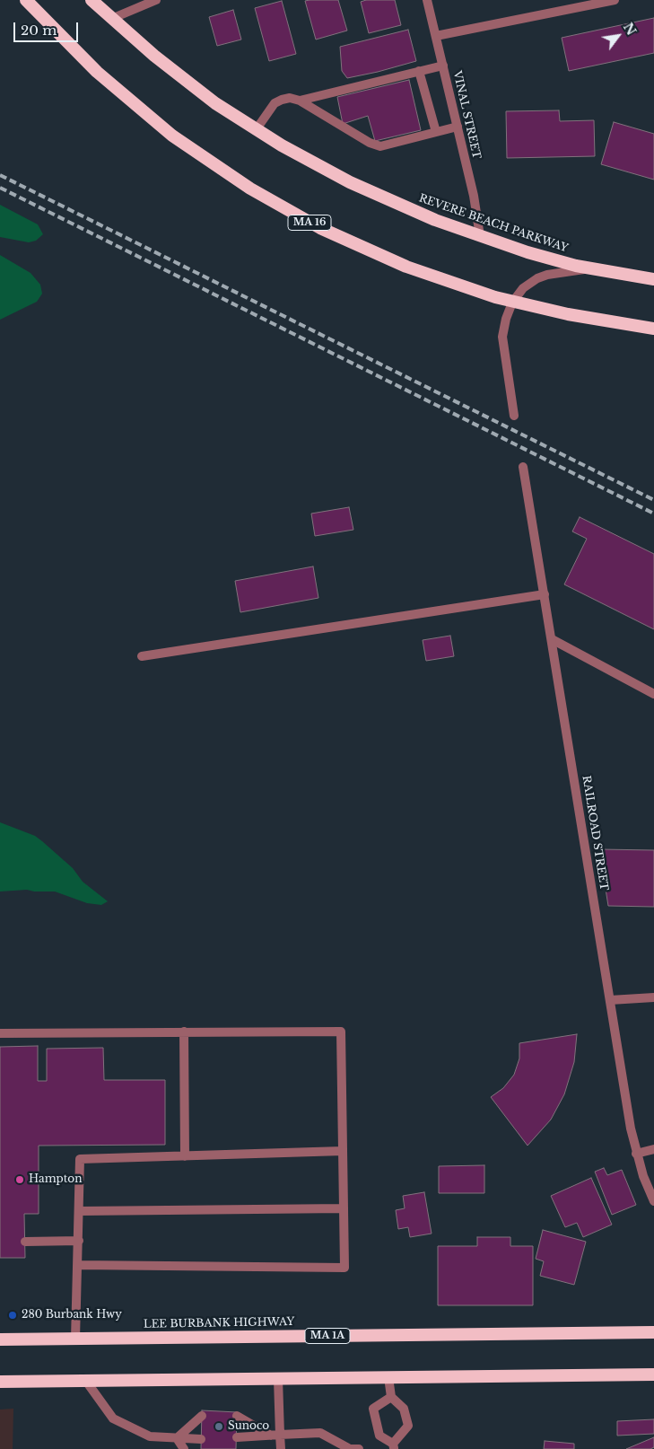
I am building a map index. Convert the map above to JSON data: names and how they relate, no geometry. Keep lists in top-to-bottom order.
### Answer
{
  "streets": {
    "highway": [
      "MA 16",
      "REVERE BEACH PARKWAY",
      "LEE BURBANK HIGHWAY",
      "MA 1A"
    ],
    "street": ["VINAL STREET", "RAILROAD STREET"]
  },
  "crossings": [
    ["VINAL STREET", "REVERE BEACH PARKWAY"]
  ],
  "places": ["Hampton", "280 Burbank Hwy", "Sunoco"],
  "scale_bar": "20 m",
  "north": "top right"
}
